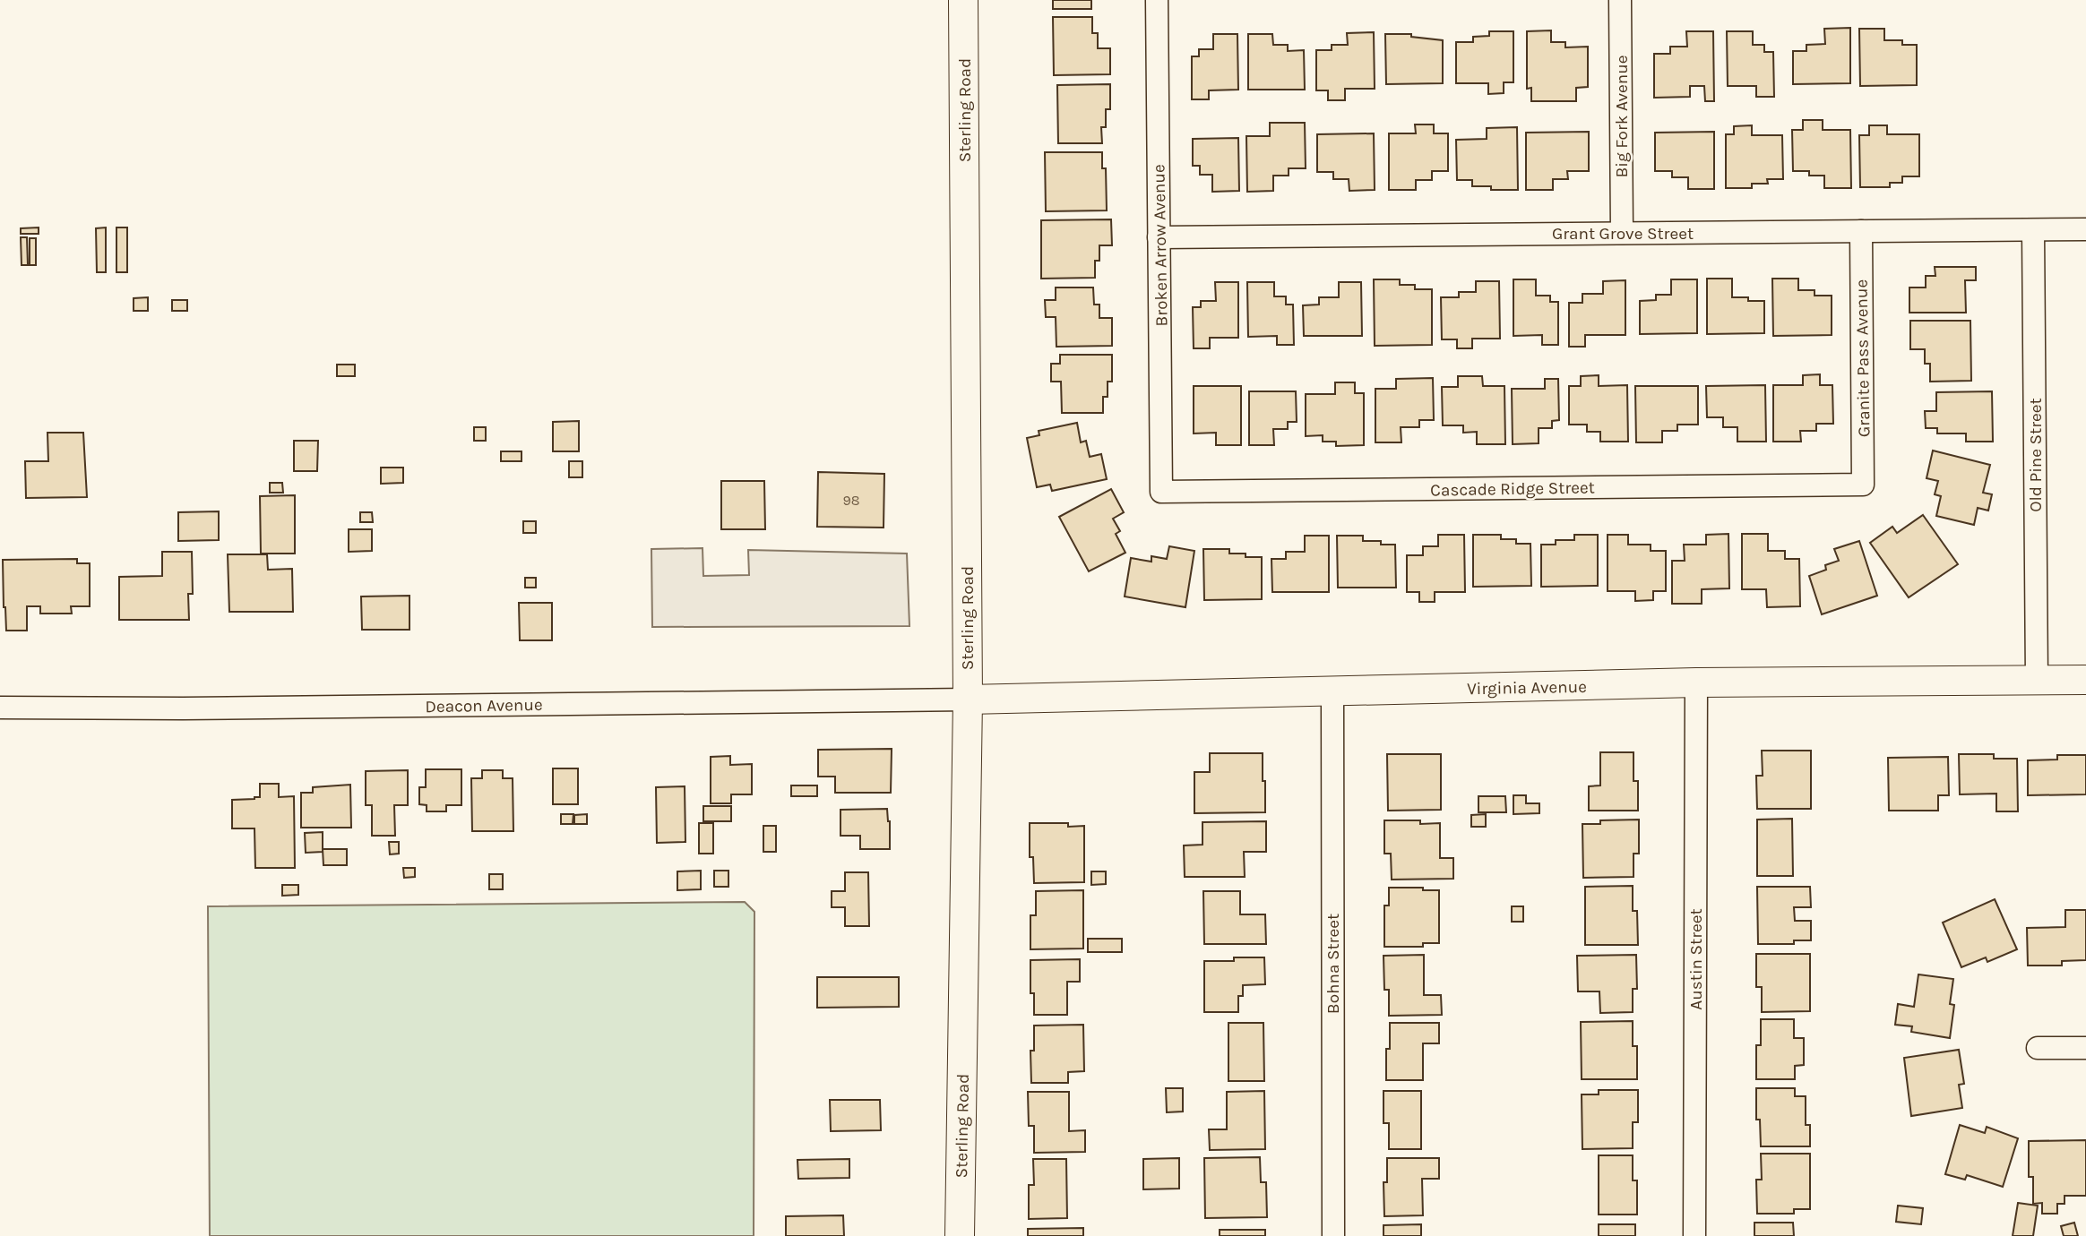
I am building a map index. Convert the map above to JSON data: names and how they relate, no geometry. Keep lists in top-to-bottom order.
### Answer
{
  "streets": {
    "street": [
      "Sterling Road",
      "Big Fork Avenue",
      "Grant Grove Street",
      "Broken Arrow Avenue",
      "Granite Pass Avenue",
      "Old Pine Street",
      "Cascade Ridge Street",
      "Virginia Avenue",
      "Deacon Avenue",
      "Austin Street",
      "Bohna Street"
    ]
  },
  "crossings": [
    ["Sterling Road", "Virginia Avenue"],
    ["Sterling Road", "Deacon Avenue"],
    ["Big Fork Avenue", "Grant Grove Street"],
    ["Grant Grove Street", "Broken Arrow Avenue"],
    ["Grant Grove Street", "Granite Pass Avenue"],
    ["Grant Grove Street", "Old Pine Street"],
    ["Broken Arrow Avenue", "Cascade Ridge Street"],
    ["Granite Pass Avenue", "Cascade Ridge Street"],
    ["Old Pine Street", "Virginia Avenue"],
    ["Virginia Avenue", "Deacon Avenue"],
    ["Virginia Avenue", "Austin Street"],
    ["Virginia Avenue", "Bohna Street"]
  ],
  "house_numbers": ["98"]
}
